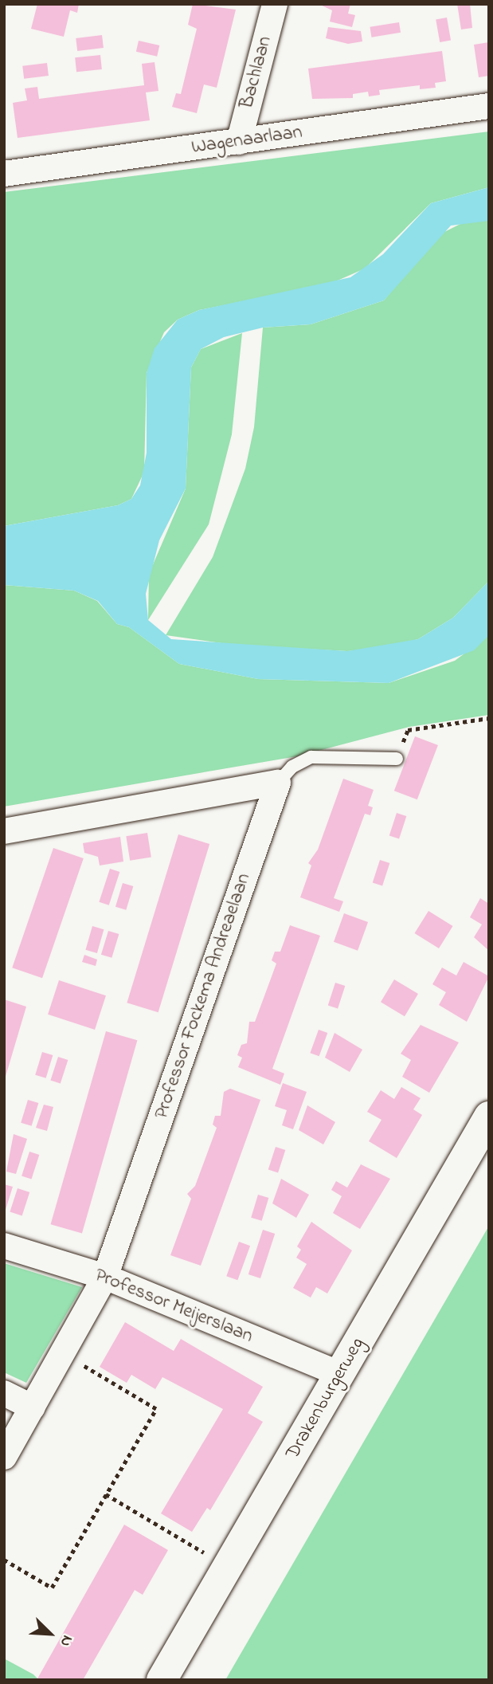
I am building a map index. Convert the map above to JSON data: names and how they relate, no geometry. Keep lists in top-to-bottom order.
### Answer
{
  "streets": {
    "main road": ["Drakenburgerweg"],
    "street": [
      "Bachlaan",
      "Wagenaarlaan",
      "Professor Fockema Andreaelaan",
      "Professor Meijerslaan"
    ]
  },
  "crossings": [
    ["Bachlaan", "Wagenaarlaan"],
    ["Professor Fockema Andreaelaan", "Professor Meijerslaan"],
    ["Professor Meijerslaan", "Drakenburgerweg"]
  ],
  "north": "bottom right"
}
